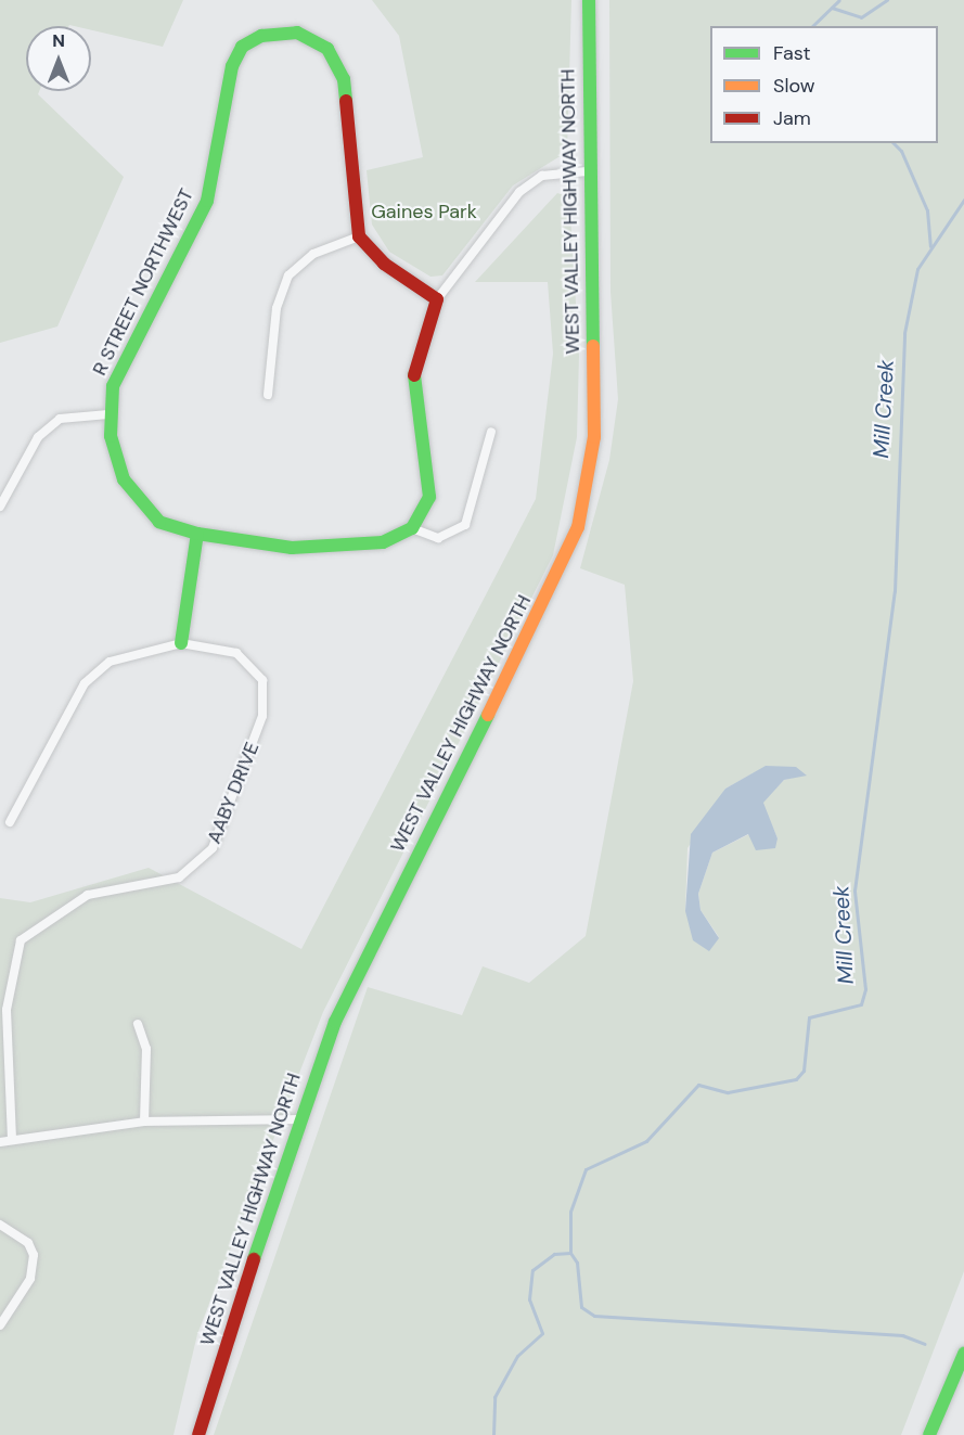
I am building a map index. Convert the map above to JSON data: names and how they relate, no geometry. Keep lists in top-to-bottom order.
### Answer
{
  "streets": {
    "main road": ["WEST VALLEY HIGHWAY NORTH", "R STREET NORTHWEST"],
    "street": ["AABY DRIVE"]
  },
  "water": ["Mill Creek"],
  "parks": ["Gaines Park"],
  "legend": ["Fast", "Slow", "Jam"],
  "north": "top"
}
